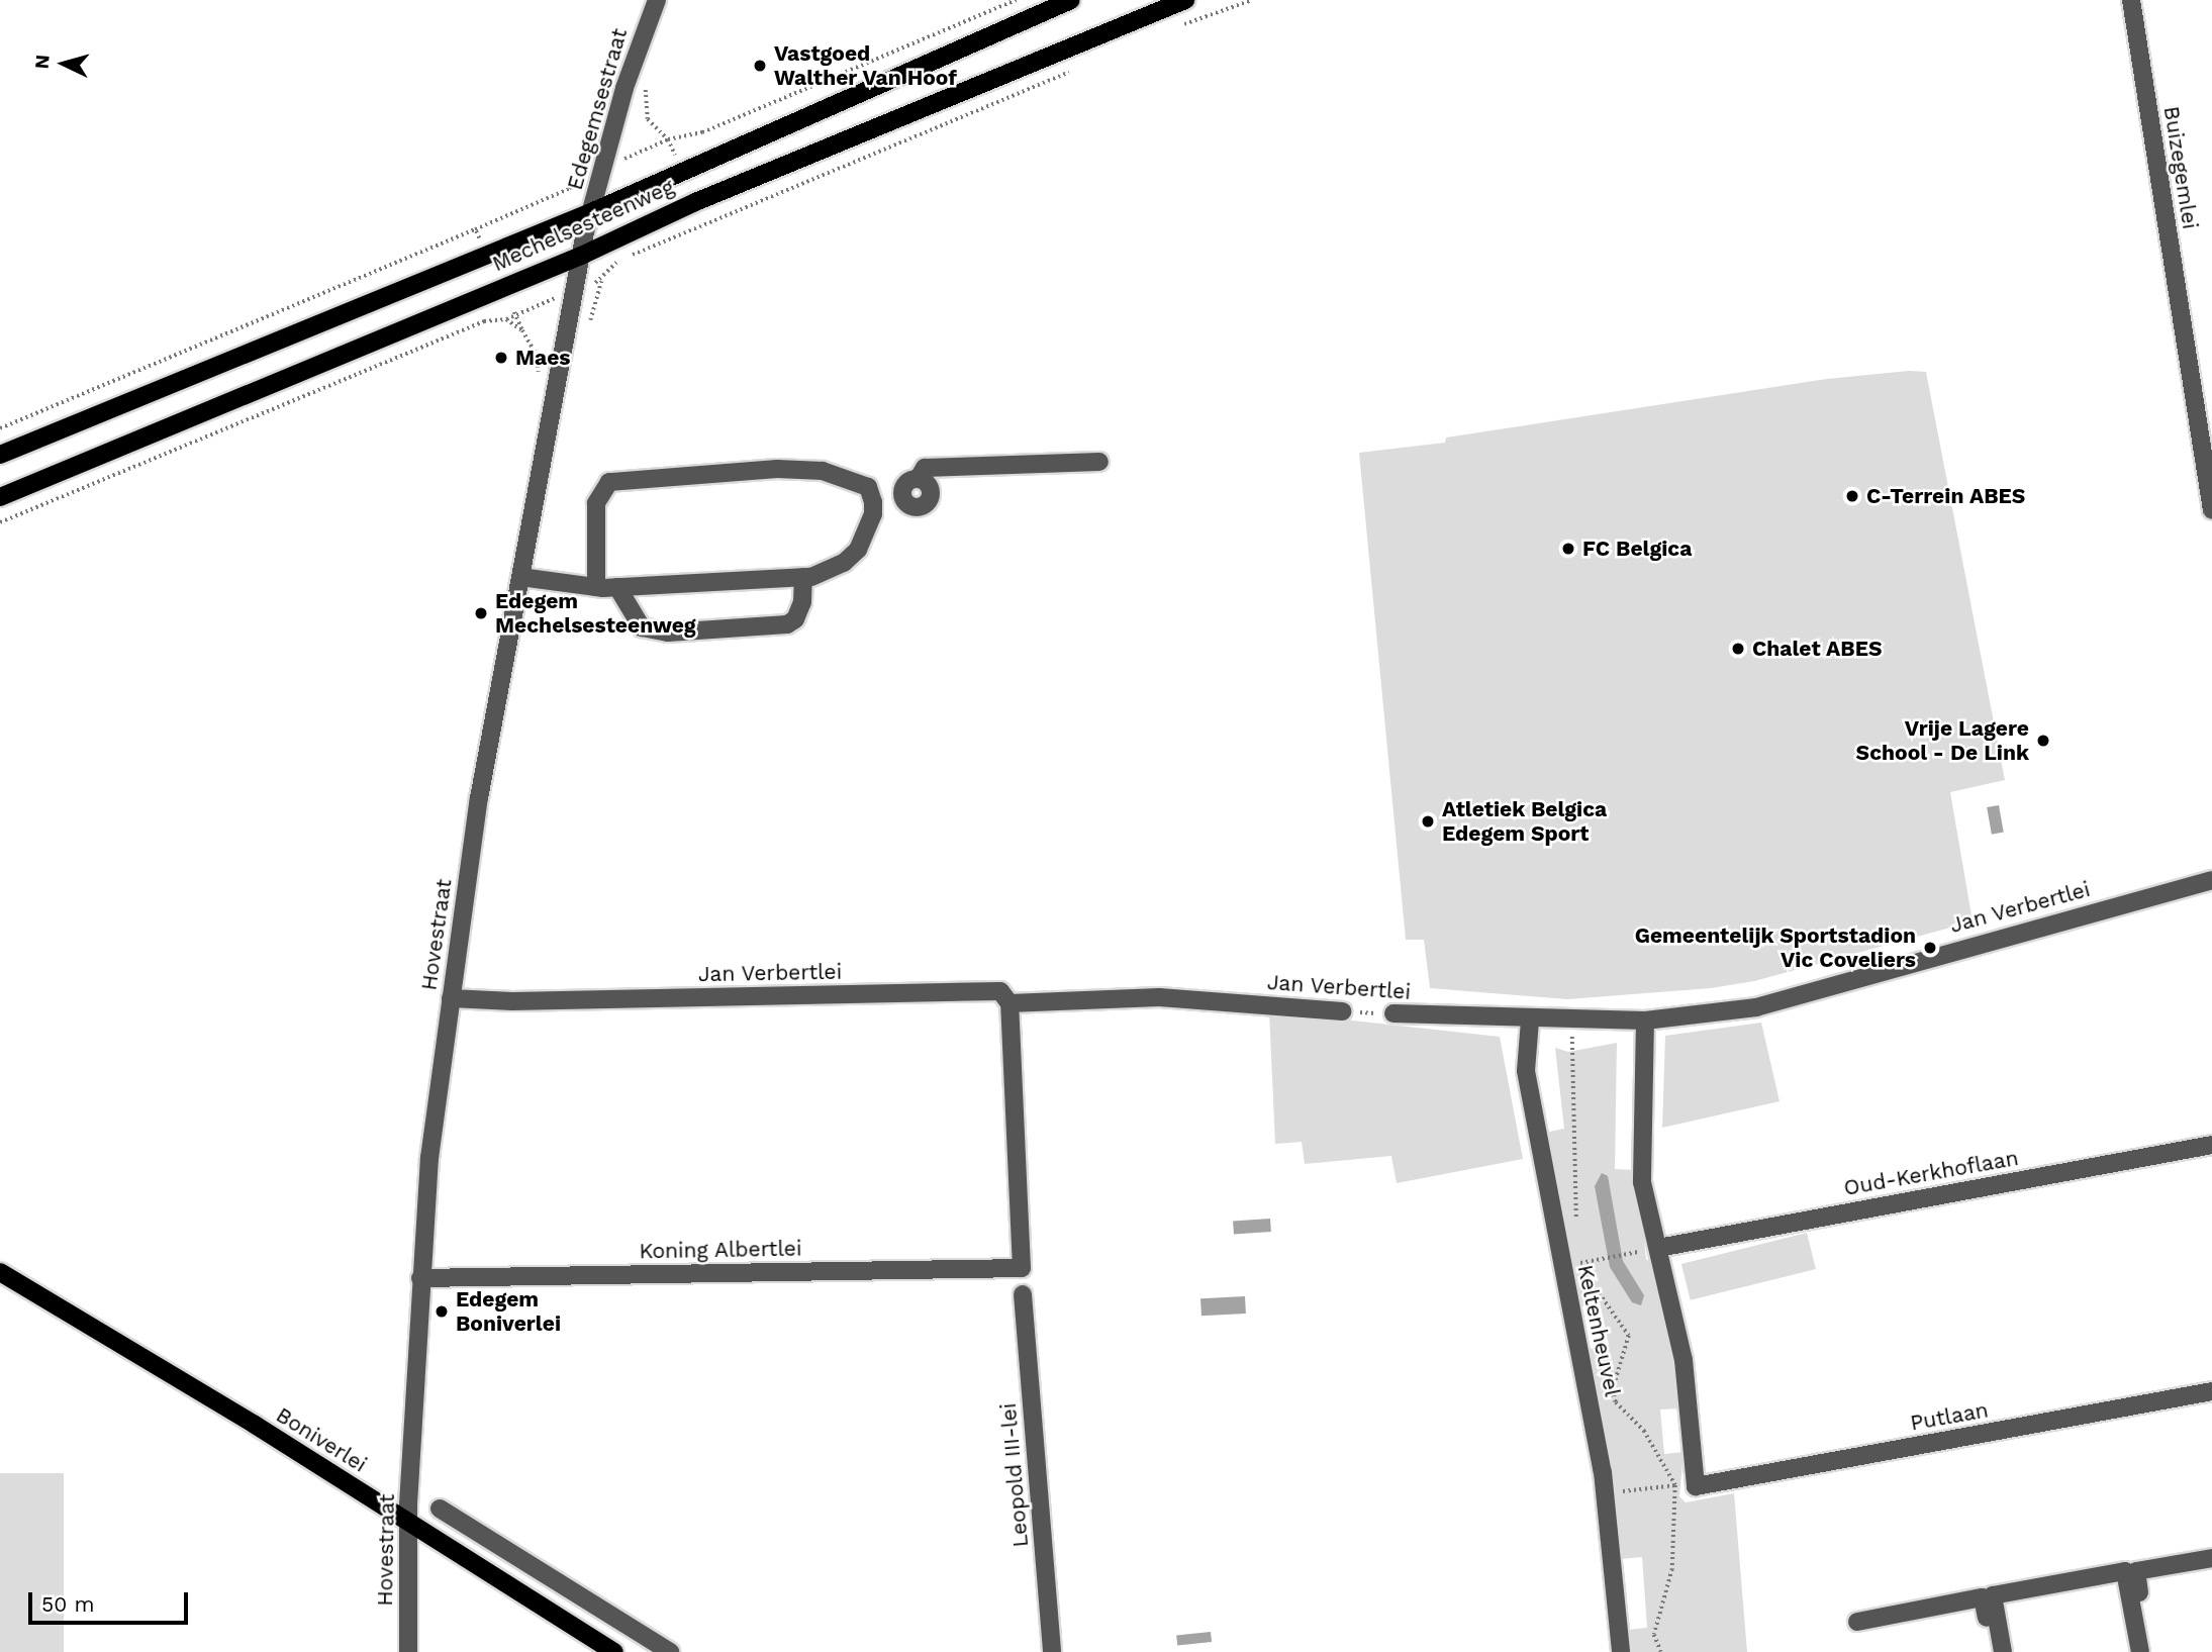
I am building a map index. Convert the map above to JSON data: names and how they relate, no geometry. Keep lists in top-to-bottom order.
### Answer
{
  "streets": {
    "main road": ["Mechelsesteenweg", "Boniverlei"],
    "street": [
      "Edegemsestraat",
      "Buizegemlei",
      "Jan Verbertlei",
      "Hovestraat",
      "Oud-Kerkhoflaan",
      "Koning Albertlei",
      "Keltenheuvel",
      "Putlaan",
      "Leopold III-lei"
    ]
  },
  "crossings": [
    ["Edegemsestraat", "Mechelsesteenweg"],
    ["Edegemsestraat", "Hovestraat"],
    ["Mechelsesteenweg", "Hovestraat"],
    ["Jan Verbertlei", "Hovestraat"],
    ["Jan Verbertlei", "Koning Albertlei"],
    ["Jan Verbertlei", "Keltenheuvel"],
    ["Hovestraat", "Koning Albertlei"],
    ["Hovestraat", "Boniverlei"],
    ["Oud-Kerkhoflaan", "Putlaan"]
  ],
  "places": [
    "Vastgoed Walther Van Hoof",
    "Maes",
    "C-Terrein ABES",
    "FC Belgica",
    "Edegem Mechelsesteenweg",
    "Chalet ABES",
    "Vrije Lagere School - De Link",
    "Atletiek Belgica Edegem Sport",
    "Gemeentelijk Sportstadion Vic Coveliers",
    "Edegem Boniverlei"
  ],
  "scale_bar": "50 m",
  "north": "left"
}
